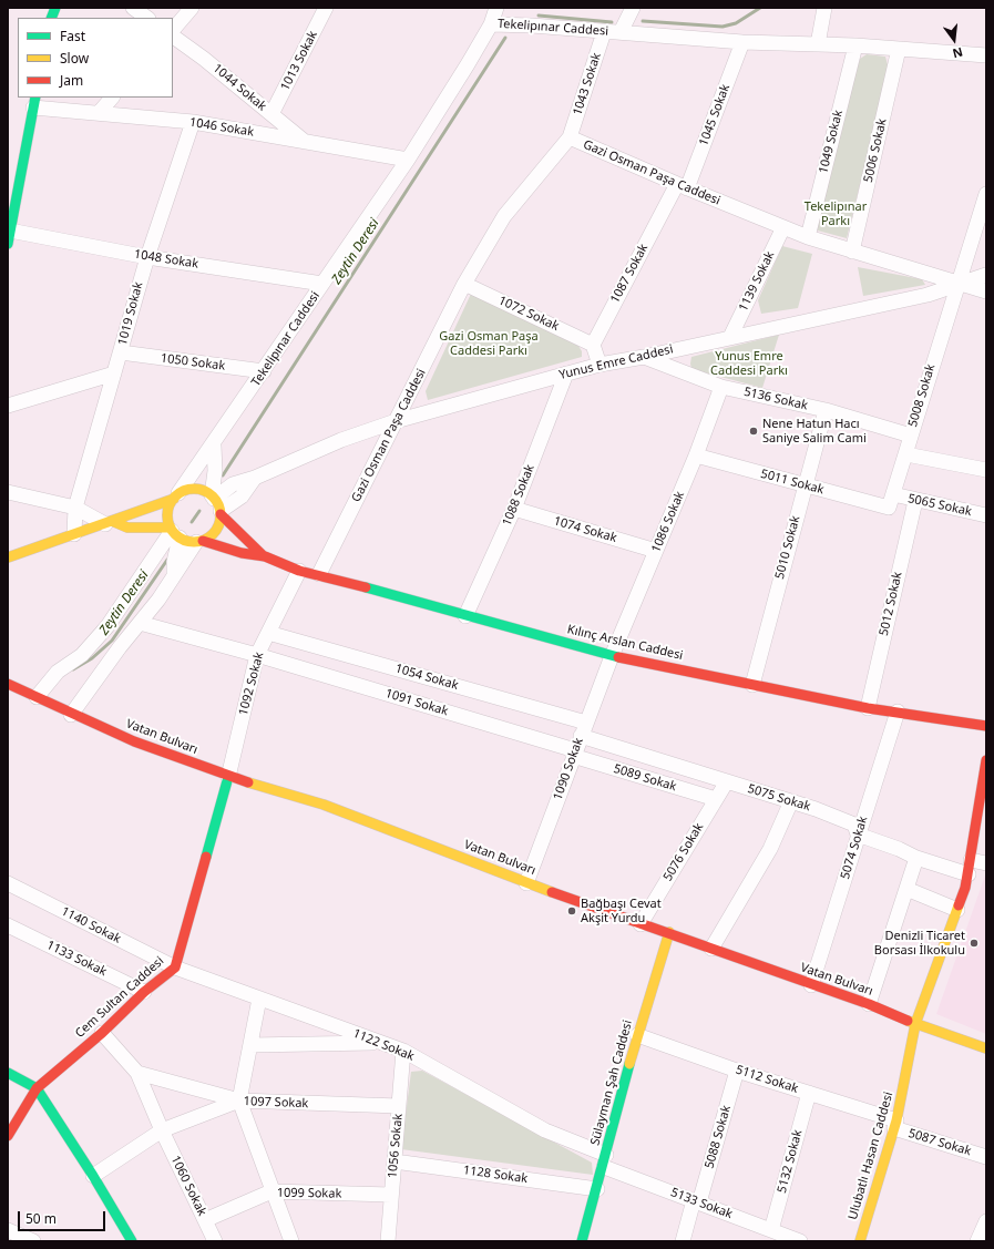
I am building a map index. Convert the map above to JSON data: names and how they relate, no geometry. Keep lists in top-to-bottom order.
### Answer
{
  "streets": {
    "street": [
      "Tekelipınar Caddesi",
      "1013 Sokak",
      "1043 Sokak",
      "1044 Sokak",
      "1045 Sokak",
      "1046 Sokak",
      "1049 Sokak",
      "5006 Sokak",
      "Gazi Osman Paşa Caddesi",
      "1048 Sokak",
      "1087 Sokak",
      "1139 Sokak",
      "1019 Sokak",
      "1072 Sokak",
      "1050 Sokak",
      "Yunus Emre Caddesi",
      "5008 Sokak",
      "5136 Sokak",
      "5011 Sokak",
      "1088 Sokak",
      "5065 Sokak",
      "1086 Sokak",
      "1074 Sokak",
      "5010 Sokak",
      "5012 Sokak",
      "Kılınç Arslan Caddesi",
      "1054 Sokak",
      "1092 Sokak",
      "1091 Sokak",
      "Vatan Bulvarı",
      "1090 Sokak",
      "5089 Sokak",
      "5075 Sokak",
      "5074 Sokak",
      "5076 Sokak",
      "1140 Sokak",
      "1133 Sokak",
      "Cem Sultan Caddesi",
      "1122 Sokak",
      "5112 Sokak",
      "Sülayman Şah Caddesi",
      "1097 Sokak",
      "5088 Sokak",
      "5087 Sokak",
      "1056 Sokak",
      "Ulubatlı Hasan Caddesi",
      "5132 Sokak",
      "1128 Sokak",
      "1060 Sokak",
      "1099 Sokak",
      "5133 Sokak"
    ]
  },
  "crossings": [
    ["Tekelipınar Caddesi", "1043 Sokak"],
    ["Tekelipınar Caddesi", "1045 Sokak"],
    ["Tekelipınar Caddesi", "1046 Sokak"],
    ["Tekelipınar Caddesi", "1049 Sokak"],
    ["Tekelipınar Caddesi", "5006 Sokak"],
    ["Tekelipınar Caddesi", "1048 Sokak"],
    ["Tekelipınar Caddesi", "1050 Sokak"],
    ["Tekelipınar Caddesi", "Yunus Emre Caddesi"],
    ["Tekelipınar Caddesi", "Kılınç Arslan Caddesi"],
    ["1013 Sokak", "1044 Sokak"],
    ["1043 Sokak", "Gazi Osman Paşa Caddesi"],
    ["1044 Sokak", "1046 Sokak"],
    ["1045 Sokak", "Gazi Osman Paşa Caddesi"],
    ["1045 Sokak", "1087 Sokak"],
    ["1046 Sokak", "1019 Sokak"],
    ["1049 Sokak", "Gazi Osman Paşa Caddesi"],
    ["5006 Sokak", "Gazi Osman Paşa Caddesi"],
    ["Gazi Osman Paşa Caddesi", "1087 Sokak"],
    ["Gazi Osman Paşa Caddesi", "1139 Sokak"],
    ["Gazi Osman Paşa Caddesi", "1072 Sokak"],
    ["Gazi Osman Paşa Caddesi", "Yunus Emre Caddesi"],
    ["Gazi Osman Paşa Caddesi", "5008 Sokak"],
    ["Gazi Osman Paşa Caddesi", "Kılınç Arslan Caddesi"],
    ["1048 Sokak", "1019 Sokak"],
    ["1087 Sokak", "1072 Sokak"],
    ["1139 Sokak", "Yunus Emre Caddesi"],
    ["1019 Sokak", "1050 Sokak"],
    ["Yunus Emre Caddesi", "5008 Sokak"],
    ["Yunus Emre Caddesi", "5136 Sokak"],
    ["Yunus Emre Caddesi", "1088 Sokak"],
    ["Yunus Emre Caddesi", "Kılınç Arslan Caddesi"],
    ["5008 Sokak", "5136 Sokak"],
    ["5008 Sokak", "5011 Sokak"],
    ["5008 Sokak", "5065 Sokak"],
    ["5136 Sokak", "1086 Sokak"],
    ["5136 Sokak", "5010 Sokak"],
    ["5011 Sokak", "5065 Sokak"],
    ["5011 Sokak", "1086 Sokak"],
    ["5011 Sokak", "5010 Sokak"],
    ["1088 Sokak", "1074 Sokak"],
    ["1088 Sokak", "Kılınç Arslan Caddesi"],
    ["5065 Sokak", "5012 Sokak"],
    ["1086 Sokak", "1074 Sokak"],
    ["1086 Sokak", "Kılınç Arslan Caddesi"],
    ["1086 Sokak", "1090 Sokak"],
    ["5010 Sokak", "Kılınç Arslan Caddesi"],
    ["5012 Sokak", "Kılınç Arslan Caddesi"],
    ["Kılınç Arslan Caddesi", "1092 Sokak"],
    ["Kılınç Arslan Caddesi", "1090 Sokak"],
    ["Kılınç Arslan Caddesi", "5074 Sokak"],
    ["1054 Sokak", "1092 Sokak"],
    ["1054 Sokak", "1090 Sokak"],
    ["1054 Sokak", "5075 Sokak"],
    ["1092 Sokak", "1091 Sokak"],
    ["1092 Sokak", "Vatan Bulvarı"],
    ["1092 Sokak", "Cem Sultan Caddesi"],
    ["1091 Sokak", "1090 Sokak"],
    ["1091 Sokak", "5089 Sokak"],
    ["Vatan Bulvarı", "1090 Sokak"],
    ["Vatan Bulvarı", "5074 Sokak"],
    ["Vatan Bulvarı", "5076 Sokak"],
    ["Vatan Bulvarı", "Cem Sultan Caddesi"],
    ["Vatan Bulvarı", "Sülayman Şah Caddesi"],
    ["Vatan Bulvarı", "Ulubatlı Hasan Caddesi"],
    ["1090 Sokak", "5089 Sokak"],
    ["1090 Sokak", "5075 Sokak"],
    ["5089 Sokak", "5076 Sokak"],
    ["5075 Sokak", "5074 Sokak"],
    ["5075 Sokak", "5076 Sokak"],
    ["5075 Sokak", "Ulubatlı Hasan Caddesi"],
    ["1140 Sokak", "Cem Sultan Caddesi"],
    ["1140 Sokak", "1122 Sokak"],
    ["1133 Sokak", "Cem Sultan Caddesi"],
    ["Cem Sultan Caddesi", "1122 Sokak"],
    ["1122 Sokak", "Sülayman Şah Caddesi"],
    ["1122 Sokak", "1056 Sokak"],
    ["1122 Sokak", "5133 Sokak"],
    ["5112 Sokak", "Sülayman Şah Caddesi"],
    ["5112 Sokak", "5088 Sokak"],
    ["5112 Sokak", "5087 Sokak"],
    ["5112 Sokak", "Ulubatlı Hasan Caddesi"],
    ["5112 Sokak", "5132 Sokak"],
    ["Sülayman Şah Caddesi", "1128 Sokak"],
    ["Sülayman Şah Caddesi", "5133 Sokak"],
    ["1097 Sokak", "1056 Sokak"],
    ["1097 Sokak", "1060 Sokak"],
    ["5088 Sokak", "5133 Sokak"],
    ["5087 Sokak", "Ulubatlı Hasan Caddesi"],
    ["1056 Sokak", "1128 Sokak"],
    ["1056 Sokak", "1099 Sokak"],
    ["5132 Sokak", "5133 Sokak"],
    ["1060 Sokak", "1099 Sokak"]
  ],
  "water": ["Zeytin Deresi"],
  "parks": ["Tekelipınar Parkı", "Gazi Osman Paşa Caddesi Parkı", "Yunus Emre Caddesi Parkı"],
  "places": ["Nene Hatun Hacı Saniye Salim Cami", "Bağbaşı Cevat Akşit Yurdu", "Denizli Ticaret Borsası İlkokulu"],
  "legend": ["Fast", "Slow", "Jam"],
  "scale_bar": "50 m",
  "north": "bottom"
}
